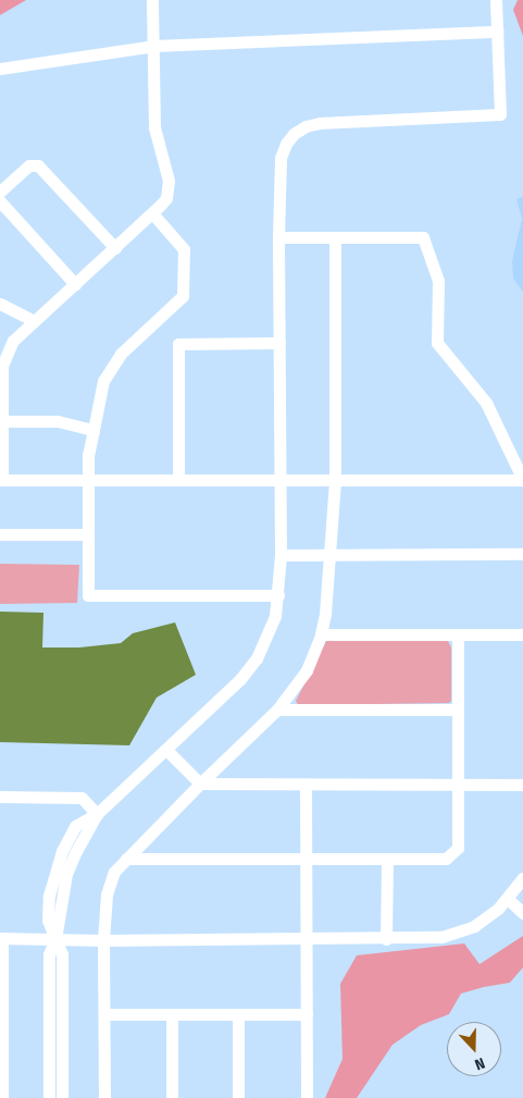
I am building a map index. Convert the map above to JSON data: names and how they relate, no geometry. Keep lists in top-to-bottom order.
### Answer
{
  "north": "bottom"
}
